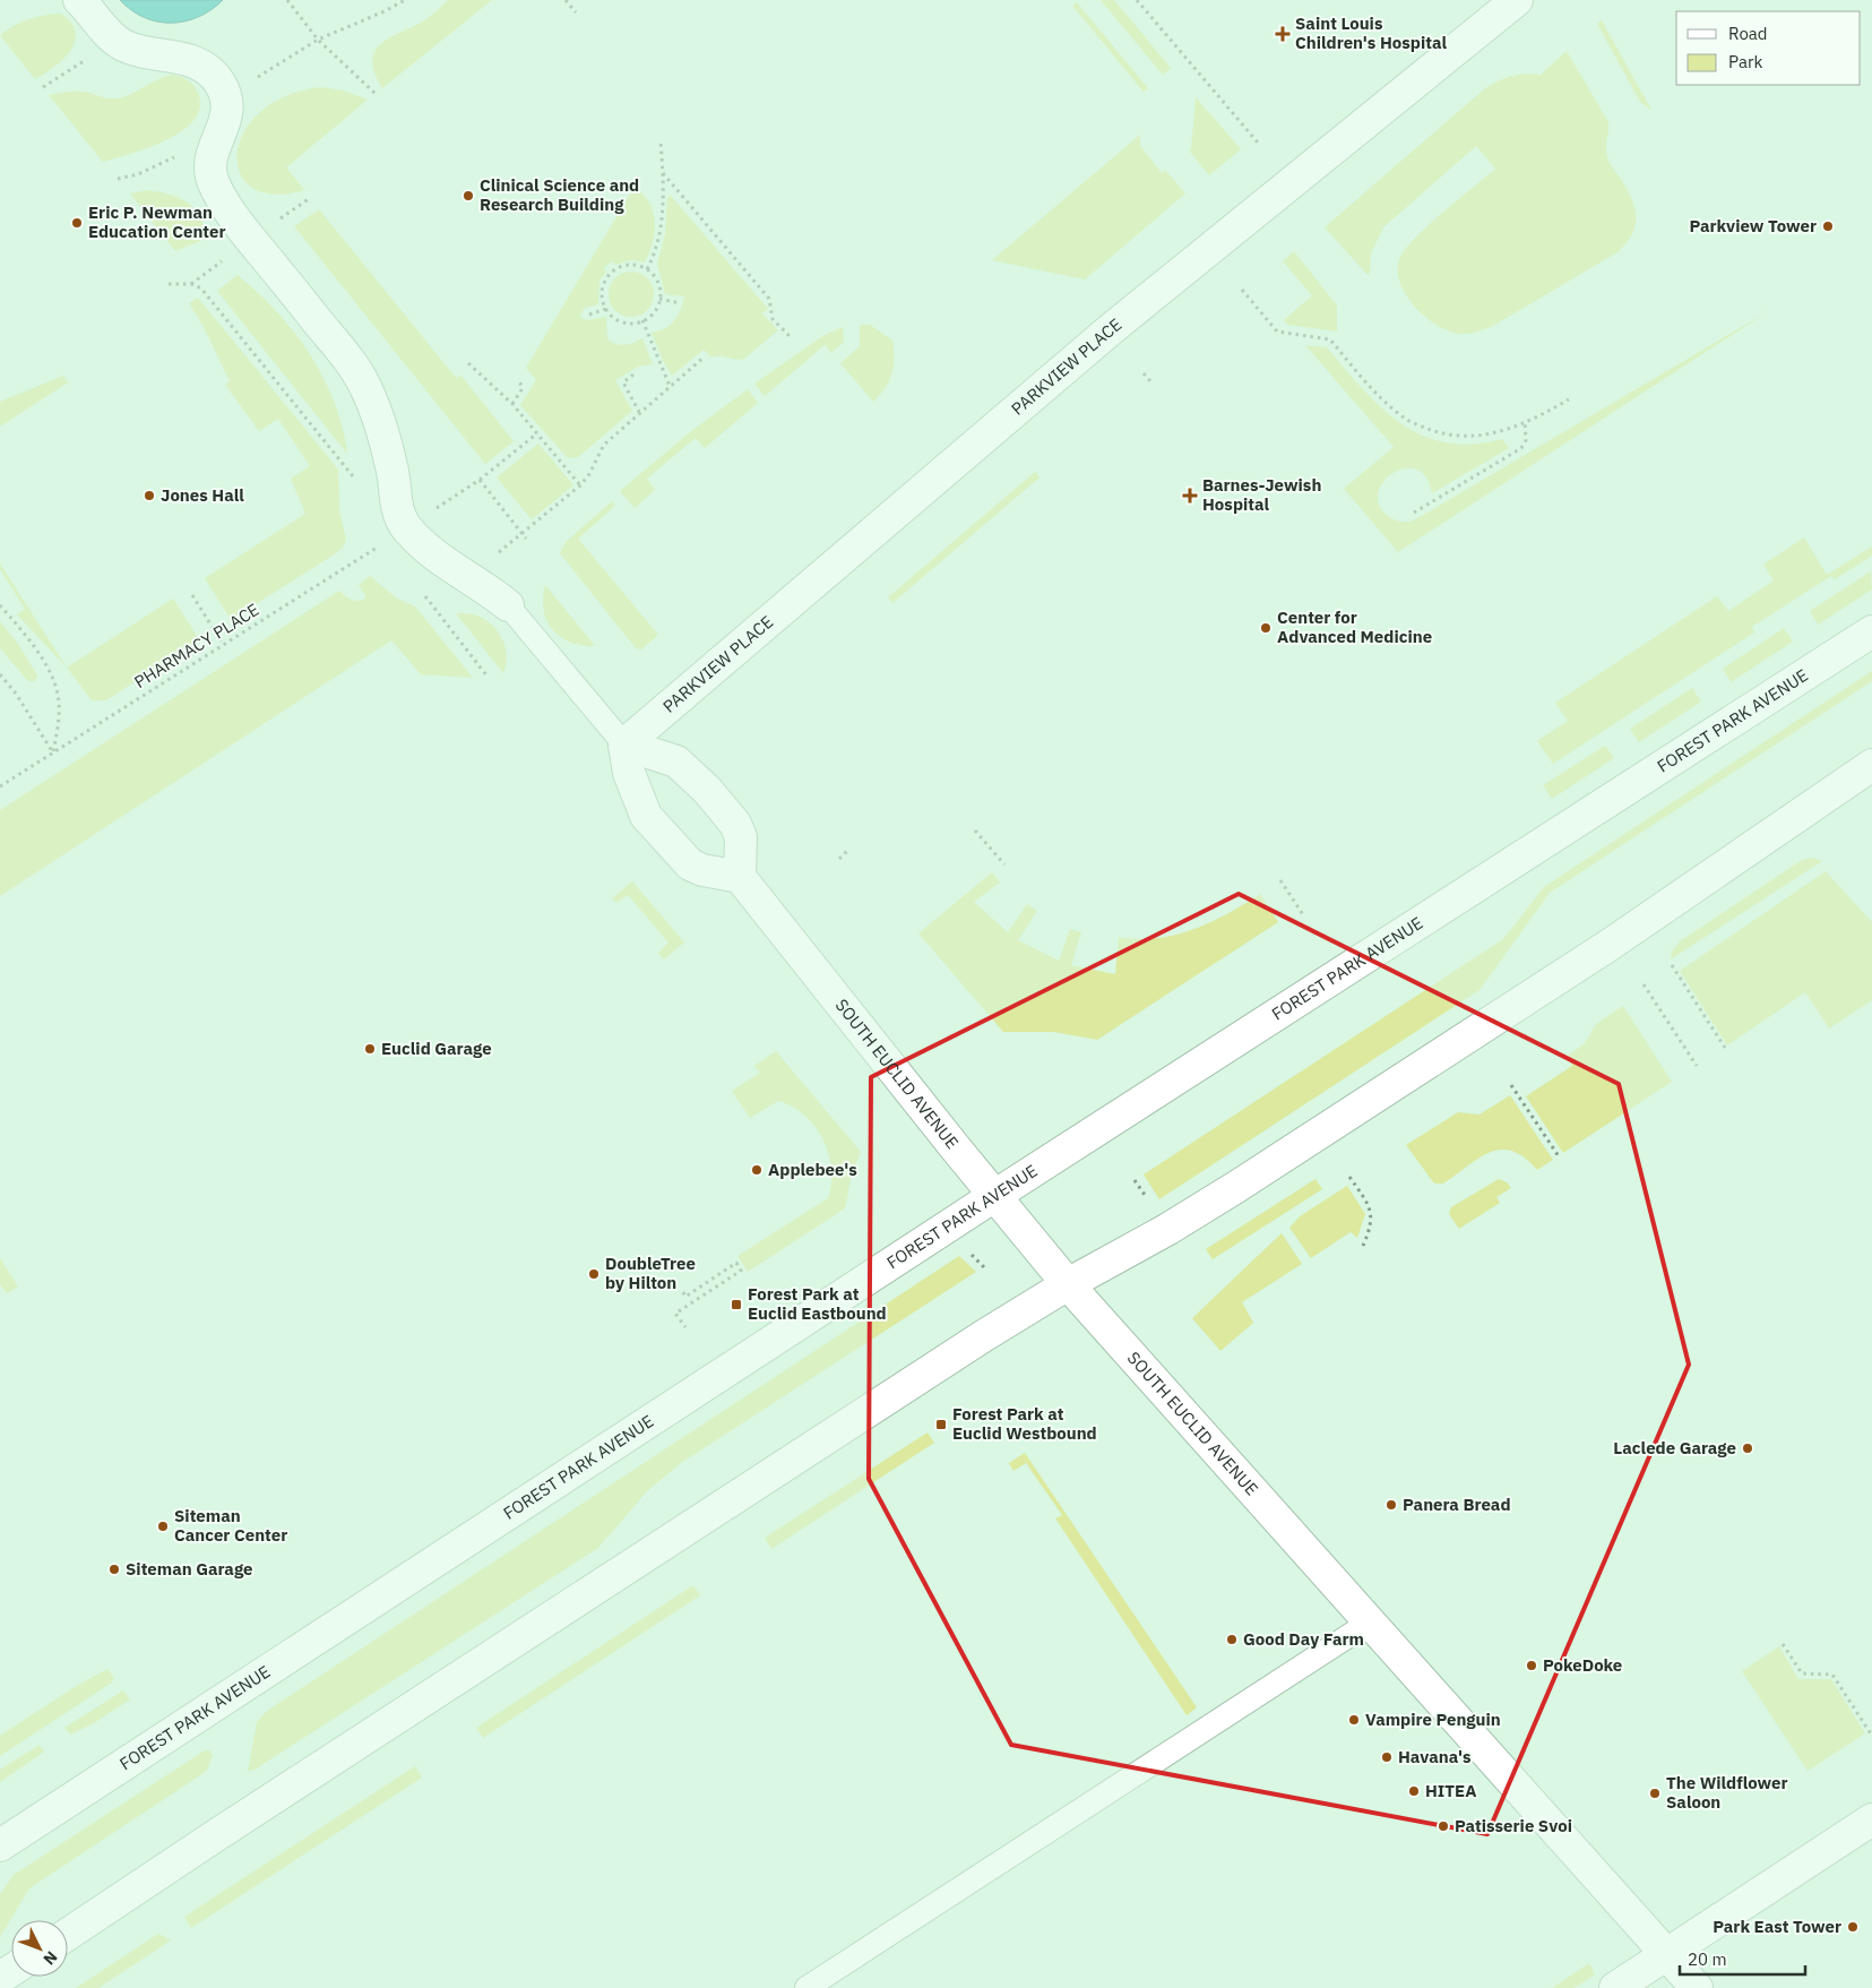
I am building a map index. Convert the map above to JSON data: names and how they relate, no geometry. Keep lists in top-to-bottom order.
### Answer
{
  "streets": {
    "main road": ["PARKVIEW PLACE", "FOREST PARK AVENUE", "SOUTH EUCLID AVENUE"],
    "path": ["PHARMACY PLACE"]
  },
  "crossings": [
    ["FOREST PARK AVENUE", "SOUTH EUCLID AVENUE"]
  ],
  "places": {
    "health": ["Saint Louis Children's Hospital", "Barnes-Jewish Hospital"],
    "other": [
      "Clinical Science and Research Building",
      "Eric P. Newman Education Center",
      "Parkview Tower",
      "Jones Hall",
      "Center for Advanced Medicine",
      "Euclid Garage",
      "Applebee's",
      "DoubleTree by Hilton",
      "Laclede Garage",
      "Panera Bread",
      "Siteman Cancer Center",
      "Siteman Garage",
      "Good Day Farm",
      "PokeDoke",
      "Vampire Penguin",
      "Havana's",
      "HITEA",
      "The Wildflower Saloon",
      "Patisserie Svoi",
      "Park East Tower"
    ],
    "transit": ["Forest Park at Euclid Eastbound", "Forest Park at Euclid Westbound"]
  },
  "legend": ["Road", "Park"],
  "scale_bar": "20 m",
  "north": "bottom right"
}
